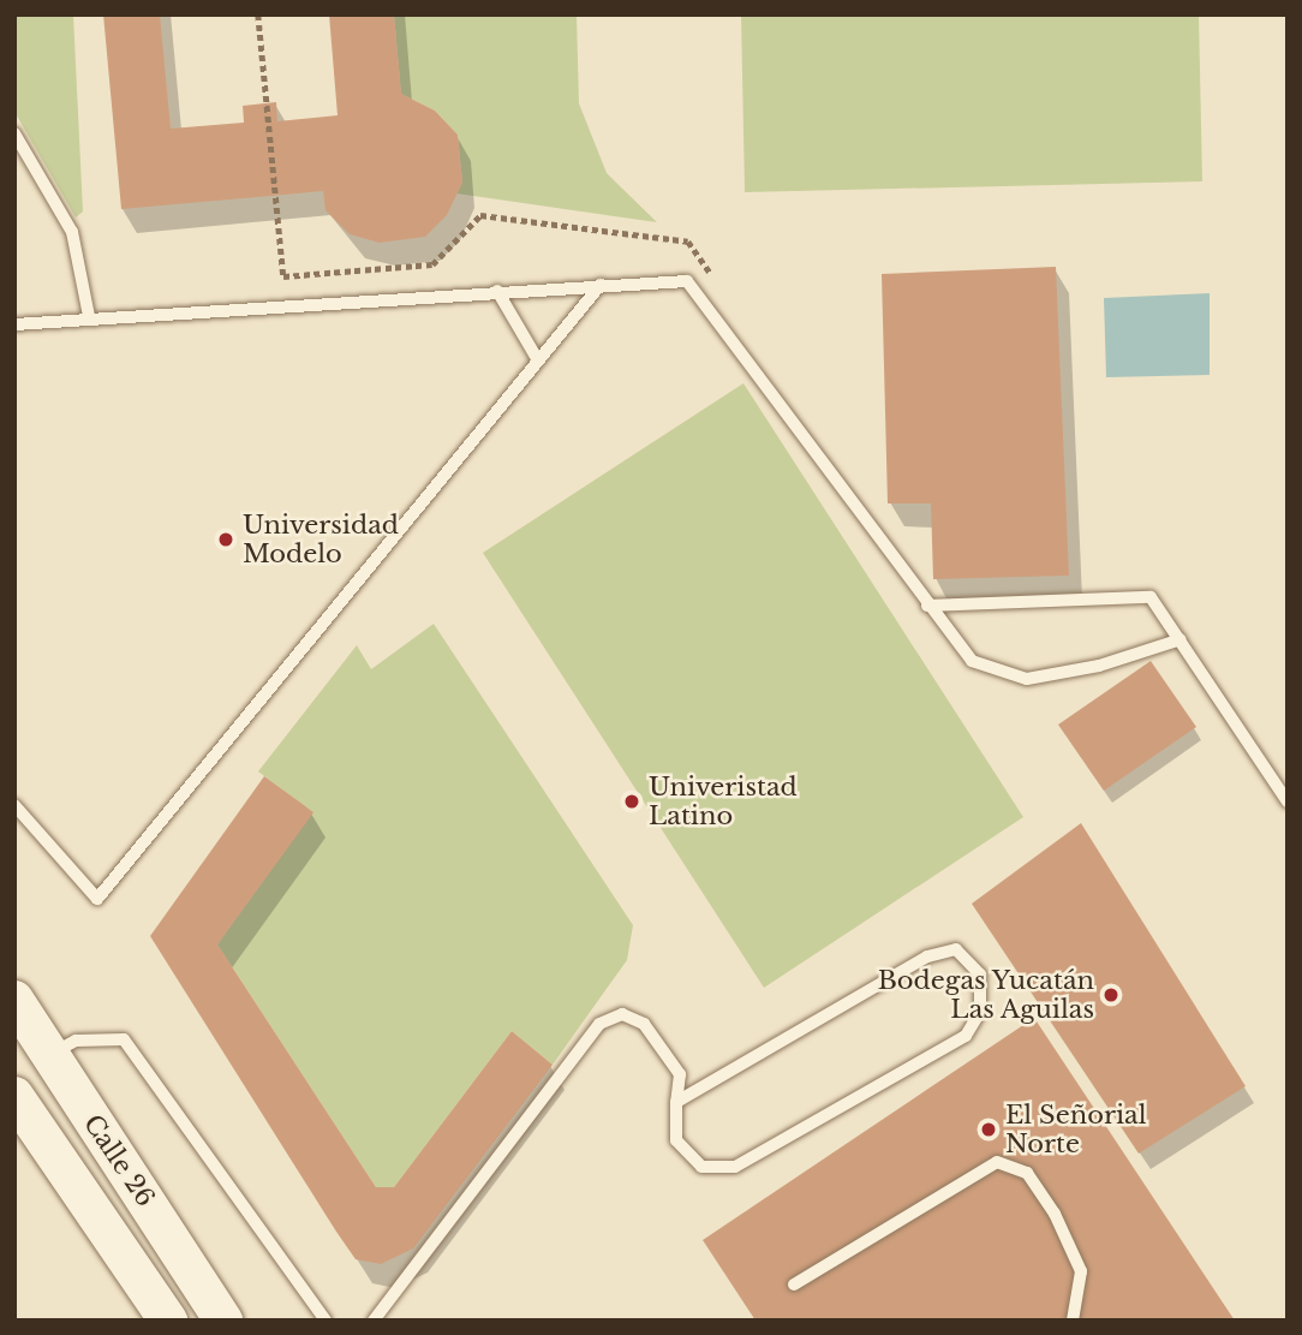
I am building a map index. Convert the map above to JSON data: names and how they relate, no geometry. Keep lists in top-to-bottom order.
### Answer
{
  "streets": {
    "main road": ["Calle 26"]
  },
  "places": [
    "Universidad Modelo",
    "Univeristad Latino",
    "Bodegas Yucatán Las Aguilas",
    "El Señorial Norte"
  ]
}
